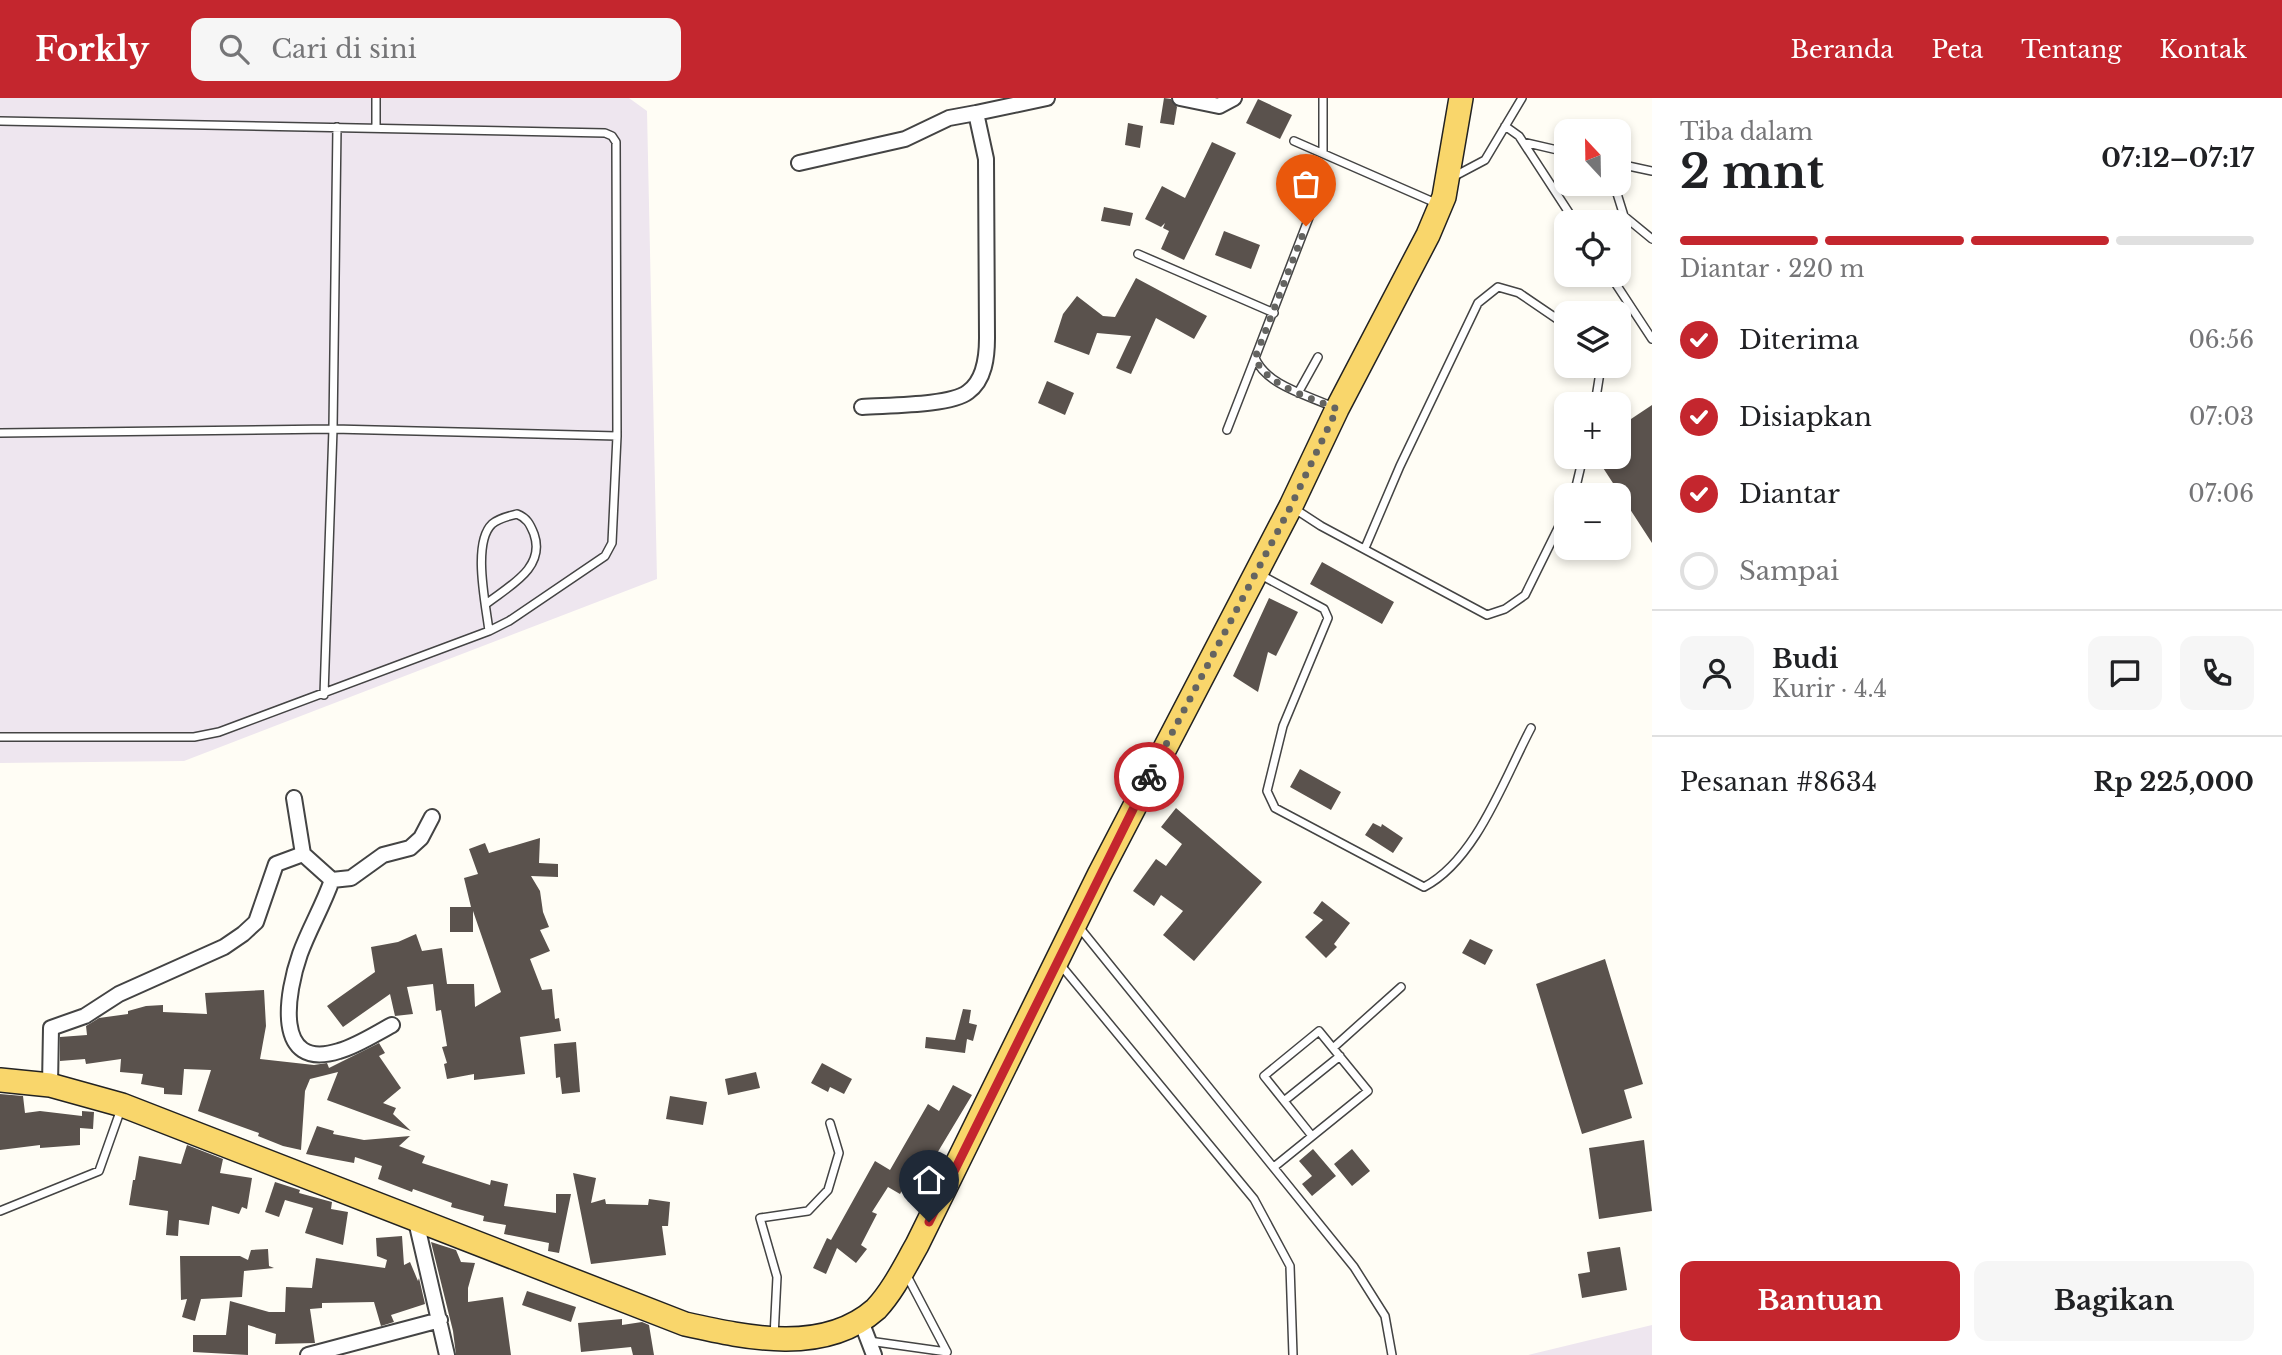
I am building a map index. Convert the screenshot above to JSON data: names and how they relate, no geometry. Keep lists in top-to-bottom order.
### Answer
{
  "north": "top",
  "page": {
    "header": "Forkly",
    "search": "Cari di sini",
    "nav": [
      "Beranda",
      "Peta",
      "Tentang",
      "Kontak"
    ],
    "heading": ["2 mnt", "Tiba dalam", "07:12–07:17"],
    "panel": [
      "Budi",
      "Kurir · 4.4",
      "Pesanan #8634",
      "Rp 225,000"
    ],
    "map_buttons": ["+", "−"],
    "bar": "Diantar · 220 m",
    "list": [
      ["Diterima", "06:56"],
      ["Disiapkan", "07:03"],
      ["Diantar", "07:06"],
      "Sampai"
    ],
    "buttons": ["Bantuan", "Bagikan"]
  }
}
